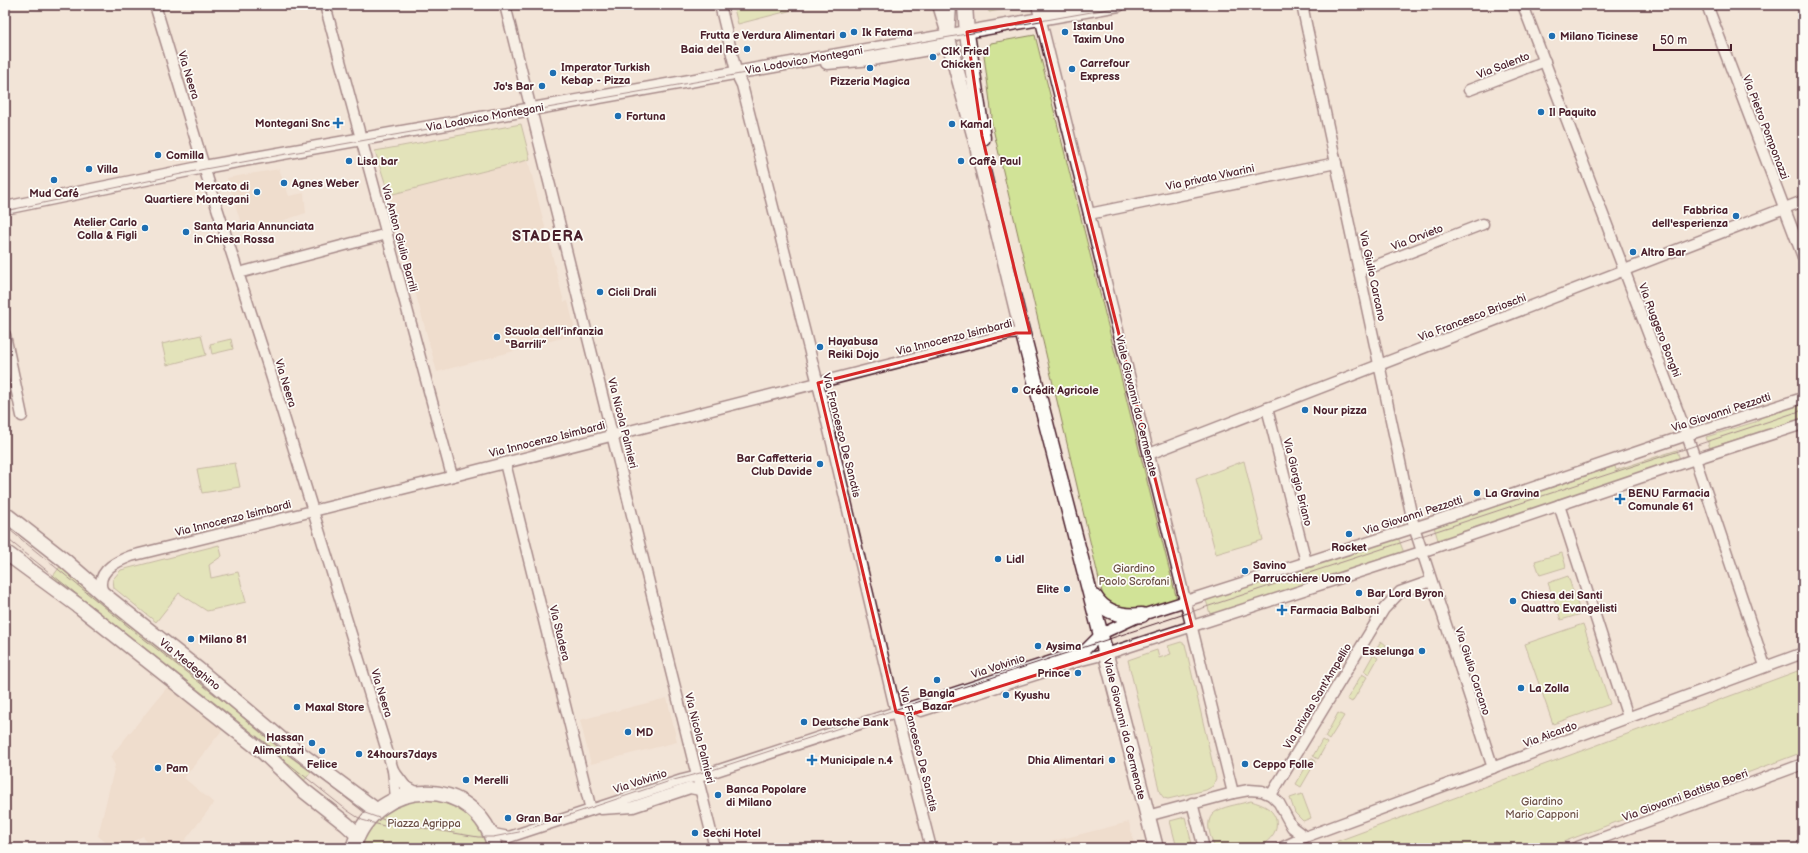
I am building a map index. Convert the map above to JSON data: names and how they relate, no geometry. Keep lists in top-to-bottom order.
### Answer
{
  "streets": {
    "main road": ["Viale Giovanni da Cermenate", "Via Medeghino"],
    "street": [
      "Via Lodovico Montegani",
      "Via Salento",
      "Via Neera",
      "Via Pietro Pomponazzi",
      "Via privata Vivarini",
      "Via Orvieto",
      "Via Anton Giulio Barrili",
      "Via Giulio Carcano",
      "Via Francesco Brioschi",
      "Via Ruggero Bonghi",
      "Via Innocenzo Isimbardi",
      "Via Giovanni Pezzotti",
      "Via Nicola Palmieri",
      "Via Francesco De Sanctis",
      "Via Giorgio Briano",
      "Via Stadera",
      "Via Volvinio",
      "Via privata Sant'Ampellio",
      "Via Aicardo",
      "Via Giovanni Battista Boeri"
    ]
  },
  "crossings": [
    ["Via Lodovico Montegani", "Via Neera"],
    ["Via Lodovico Montegani", "Via Anton Giulio Barrili"],
    ["Via Lodovico Montegani", "Viale Giovanni da Cermenate"],
    ["Via Lodovico Montegani", "Via Nicola Palmieri"],
    ["Via Lodovico Montegani", "Via Francesco De Sanctis"],
    ["Via Salento", "Via Ruggero Bonghi"],
    ["Via Neera", "Via Innocenzo Isimbardi"],
    ["Via Pietro Pomponazzi", "Via Francesco Brioschi"],
    ["Via privata Vivarini", "Via Giulio Carcano"],
    ["Via privata Vivarini", "Viale Giovanni da Cermenate"],
    ["Via Orvieto", "Via Giulio Carcano"],
    ["Via Anton Giulio Barrili", "Via Innocenzo Isimbardi"],
    ["Via Giulio Carcano", "Via Francesco Brioschi"],
    ["Via Giulio Carcano", "Via Giovanni Pezzotti"],
    ["Via Giulio Carcano", "Via privata Sant'Ampellio"],
    ["Via Giulio Carcano", "Via Aicardo"],
    ["Via Francesco Brioschi", "Via Ruggero Bonghi"],
    ["Via Francesco Brioschi", "Viale Giovanni da Cermenate"],
    ["Via Francesco Brioschi", "Via Giorgio Briano"],
    ["Via Ruggero Bonghi", "Via Giovanni Pezzotti"],
    ["Via Ruggero Bonghi", "Via Aicardo"],
    ["Via Innocenzo Isimbardi", "Viale Giovanni da Cermenate"],
    ["Via Innocenzo Isimbardi", "Via Nicola Palmieri"],
    ["Via Innocenzo Isimbardi", "Via Francesco De Sanctis"],
    ["Via Innocenzo Isimbardi", "Via Stadera"],
    ["Via Innocenzo Isimbardi", "Via Medeghino"],
    ["Viale Giovanni da Cermenate", "Via Giovanni Pezzotti"],
    ["Viale Giovanni da Cermenate", "Via Volvinio"],
    ["Via Giovanni Pezzotti", "Via Giorgio Briano"],
    ["Via Giovanni Pezzotti", "Via Volvinio"],
    ["Via Nicola Palmieri", "Via Volvinio"],
    ["Via Francesco De Sanctis", "Via Volvinio"],
    ["Via Stadera", "Via Volvinio"]
  ],
  "districts": ["STADERA"],
  "parks": ["Giardino Paolo Scrofani", "Giardino Mario Capponi", "Piazza Agrippa"],
  "places": {
    "other": [
      "Ik Fatema",
      "Istanbul Taxim Uno",
      "Frutta e Verdura Alimentari",
      "Milano Ticinese",
      "Baia del Re",
      "CIK Fried Chicken",
      "Pizzeria Magica",
      "Carrefour Express",
      "Imperator Turkish Kebap - Pizza",
      "Jo's Bar",
      "Il Paquito",
      "Fortuna",
      "Kamal",
      "Comilla",
      "Lisa bar",
      "Caffè Paul",
      "Villa",
      "Mud Café",
      "Agnes Weber",
      "Mercato di Quartiere Montegani",
      "Fabbrica dell'esperienza",
      "Atelier Carlo Colla & Figli",
      "Santa Maria Annunciata in Chiesa Rossa",
      "Altro Bar",
      "Cicli Drali",
      "Scuola dell’infanzia “Barrili”",
      "Hayabusa Reiki Dojo",
      "Crédit Agricole",
      "Nour pizza",
      "Bar Caffetteria Club Davide",
      "La Gravina",
      "Rocket",
      "Lidl",
      "Savino Parrucchiere Uomo",
      "Elite",
      "Bar Lord Byron",
      "Chiesa dei Santi Quattro Evangelisti",
      "Milano 81",
      "Aysima",
      "Esselunga",
      "Prince",
      "Bangla Bazar",
      "La Zolla",
      "Kyushu",
      "Maxal Store",
      "Deutsche Bank",
      "MD",
      "Hassan Alimentari",
      "Felice",
      "24hours7days",
      "Dhia Alimentari",
      "Ceppo Folle",
      "Pam",
      "Merelli",
      "Banca Popolare di Milano",
      "Gran Bar",
      "Sechi Hotel"
    ],
    "health": [
      "Montegani Snc",
      "BENU Farmacia Comunale 61",
      "Farmacia Balboni",
      "Municipale n.4"
    ]
  },
  "scale_bar": "50 m"
}
